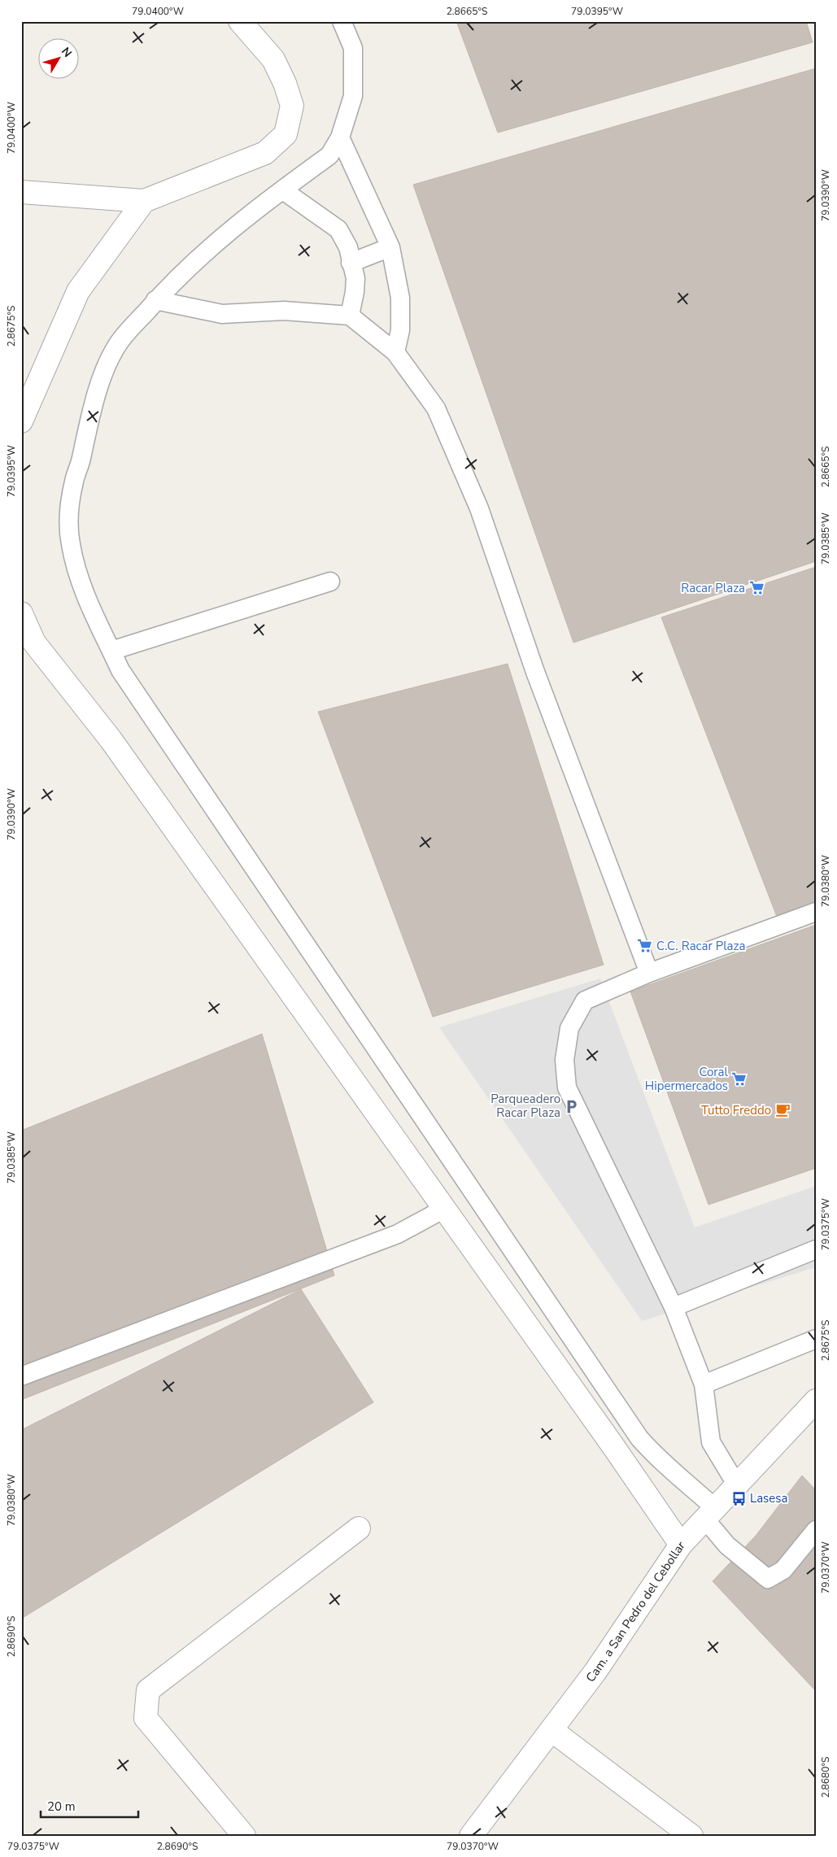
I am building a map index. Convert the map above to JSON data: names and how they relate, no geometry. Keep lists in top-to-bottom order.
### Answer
{
  "streets": {
    "street": ["Cam. a San Pedro del Cebollar"]
  },
  "places": {
    "supermarket": ["Racar Plaza", "C.C. Racar Plaza", "Coral Hipermercados"],
    "parking": ["Parqueadero Racar Plaza"],
    "cafe": ["Tutto Freddo"],
    "bus stop": ["Lasesa"]
  },
  "scale_bar": "20 m",
  "north": "top right",
  "coordinates": [
    "79.0400°W",
    "2.8665°S",
    "79.0395°W",
    "79.0390°W",
    "2.8675°S",
    "79.0385°W",
    "79.0380°W",
    "79.0375°W",
    "79.0370°W",
    "2.8690°S",
    "2.8680°S"
  ]
}
